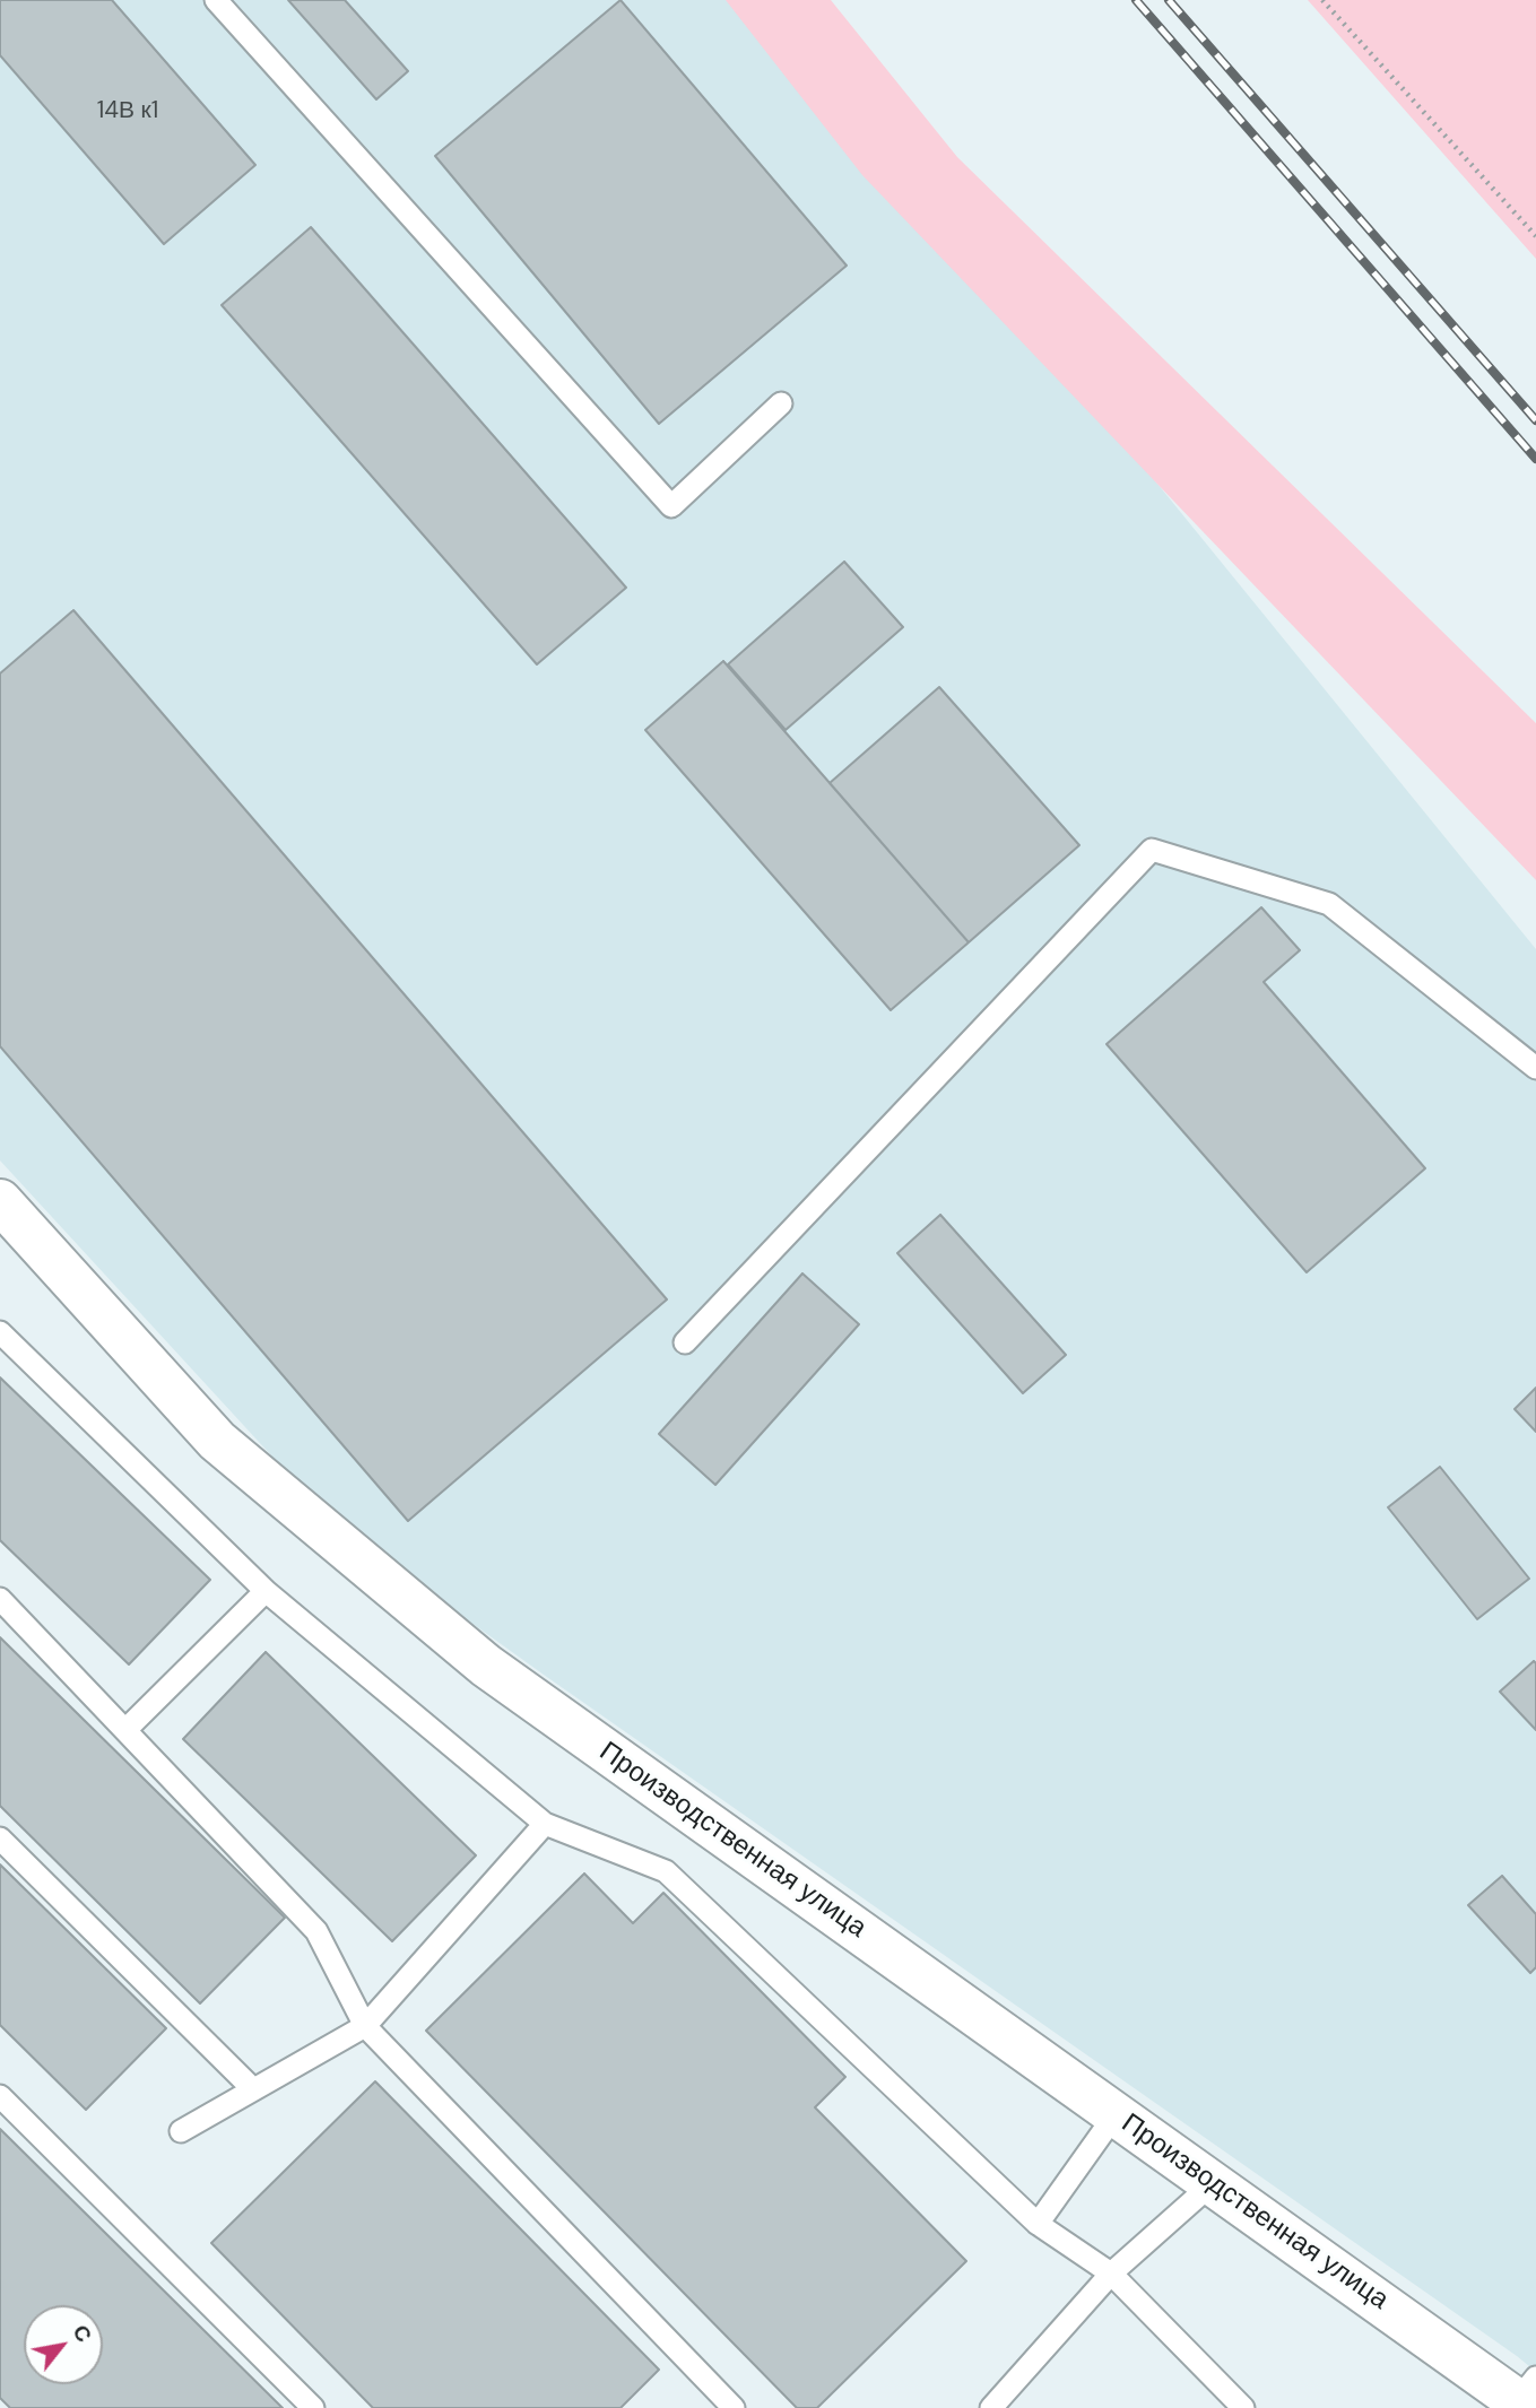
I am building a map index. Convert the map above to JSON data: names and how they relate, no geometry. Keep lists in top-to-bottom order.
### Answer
{
  "streets": {
    "street": ["Производственная улица"]
  },
  "house_numbers": ["14В к1"],
  "north": "top right"
}
